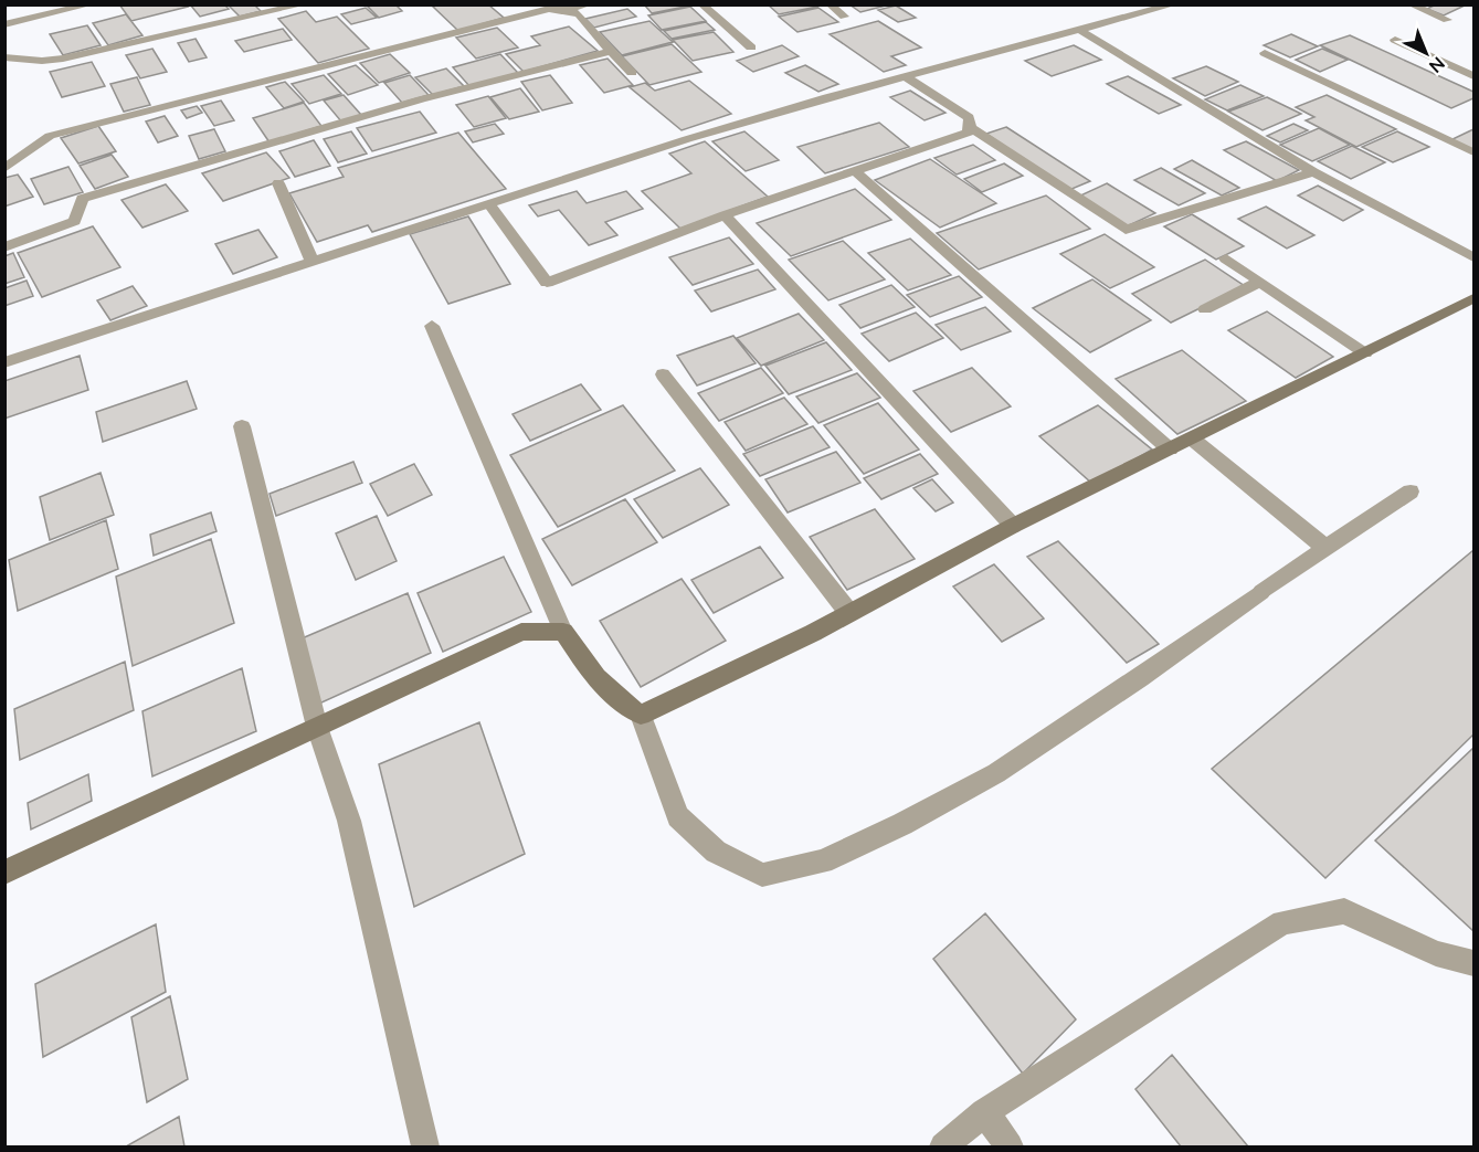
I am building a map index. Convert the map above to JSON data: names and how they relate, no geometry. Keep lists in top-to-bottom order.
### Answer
{
  "north": "bottom right"
}
